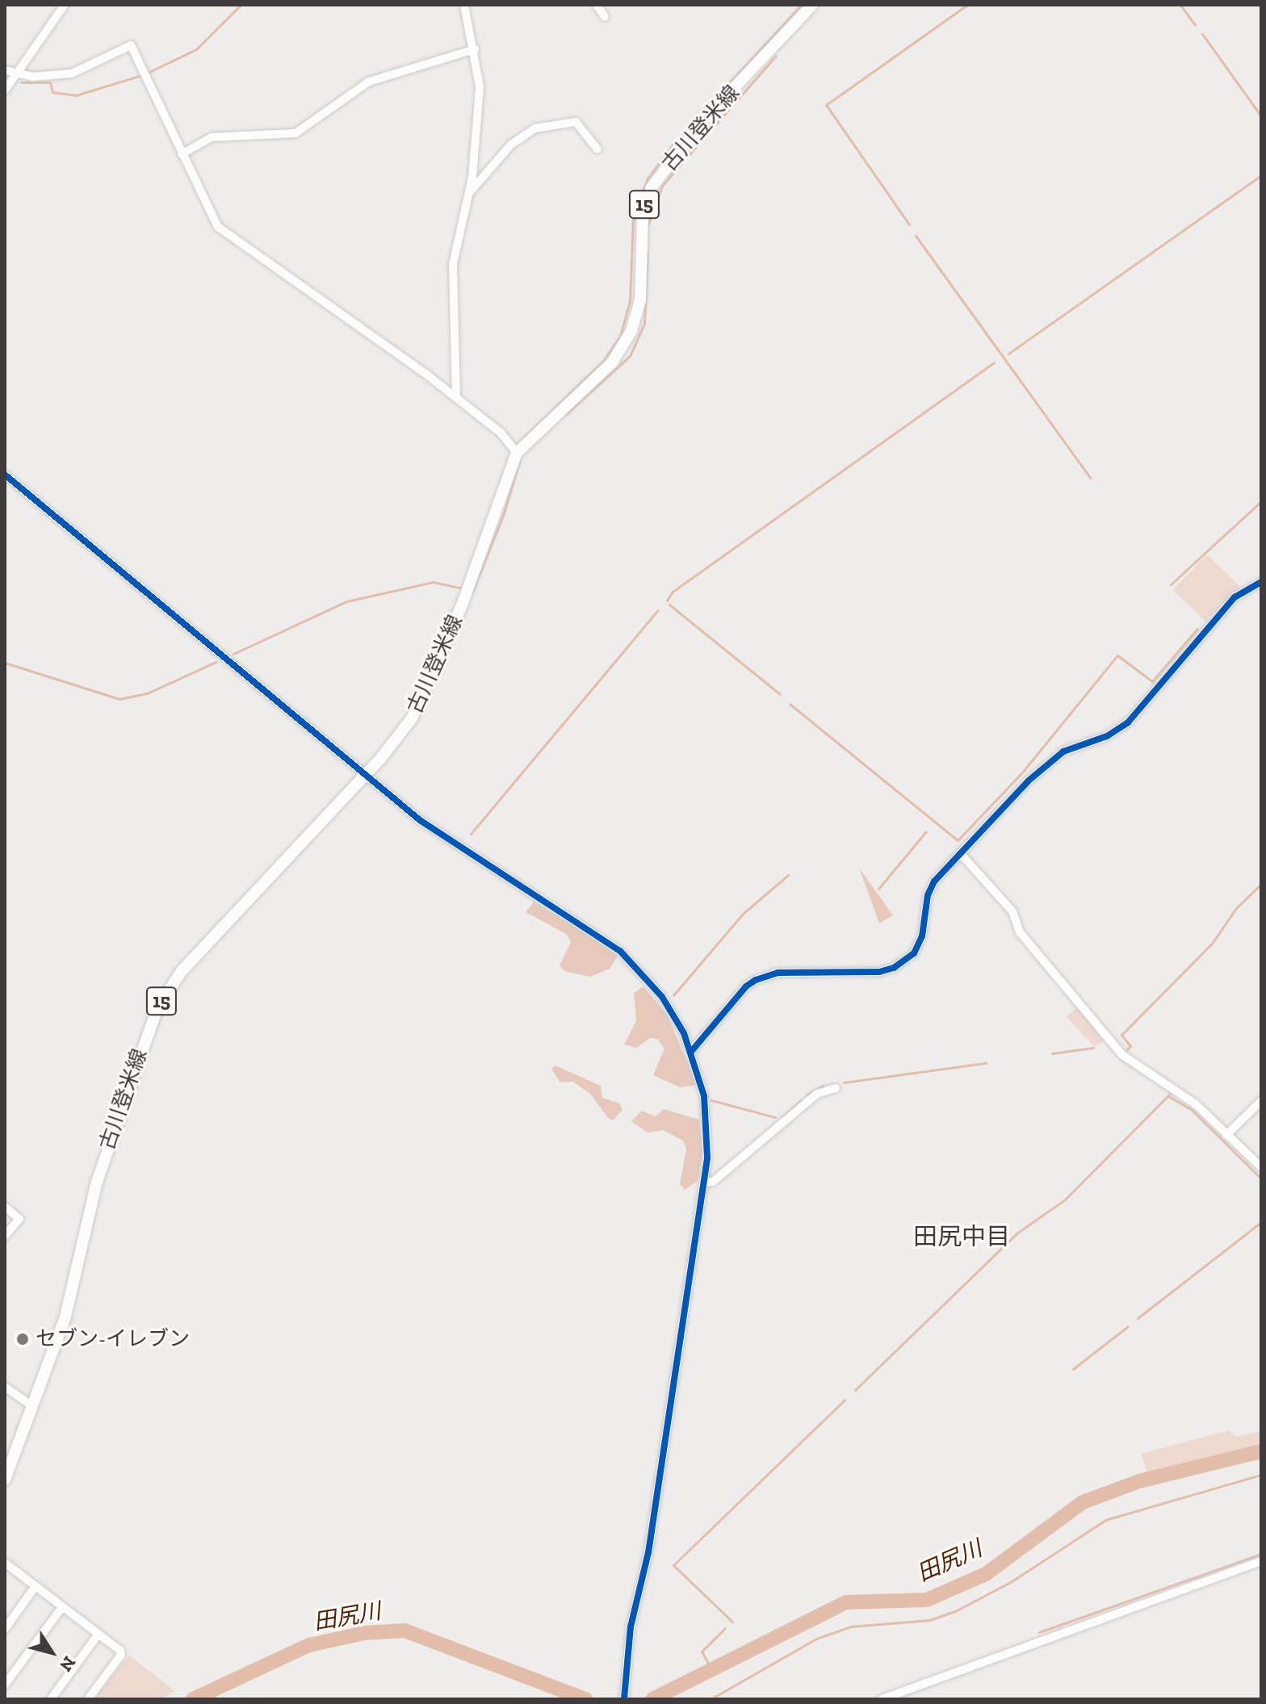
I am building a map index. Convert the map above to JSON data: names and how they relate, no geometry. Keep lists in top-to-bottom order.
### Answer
{
  "streets": {
    "main road": ["古川登米線", "15"]
  },
  "districts": ["田尻中目"],
  "water": ["田尻川"],
  "places": ["セブン-イレブン"],
  "north": "bottom right"
}
